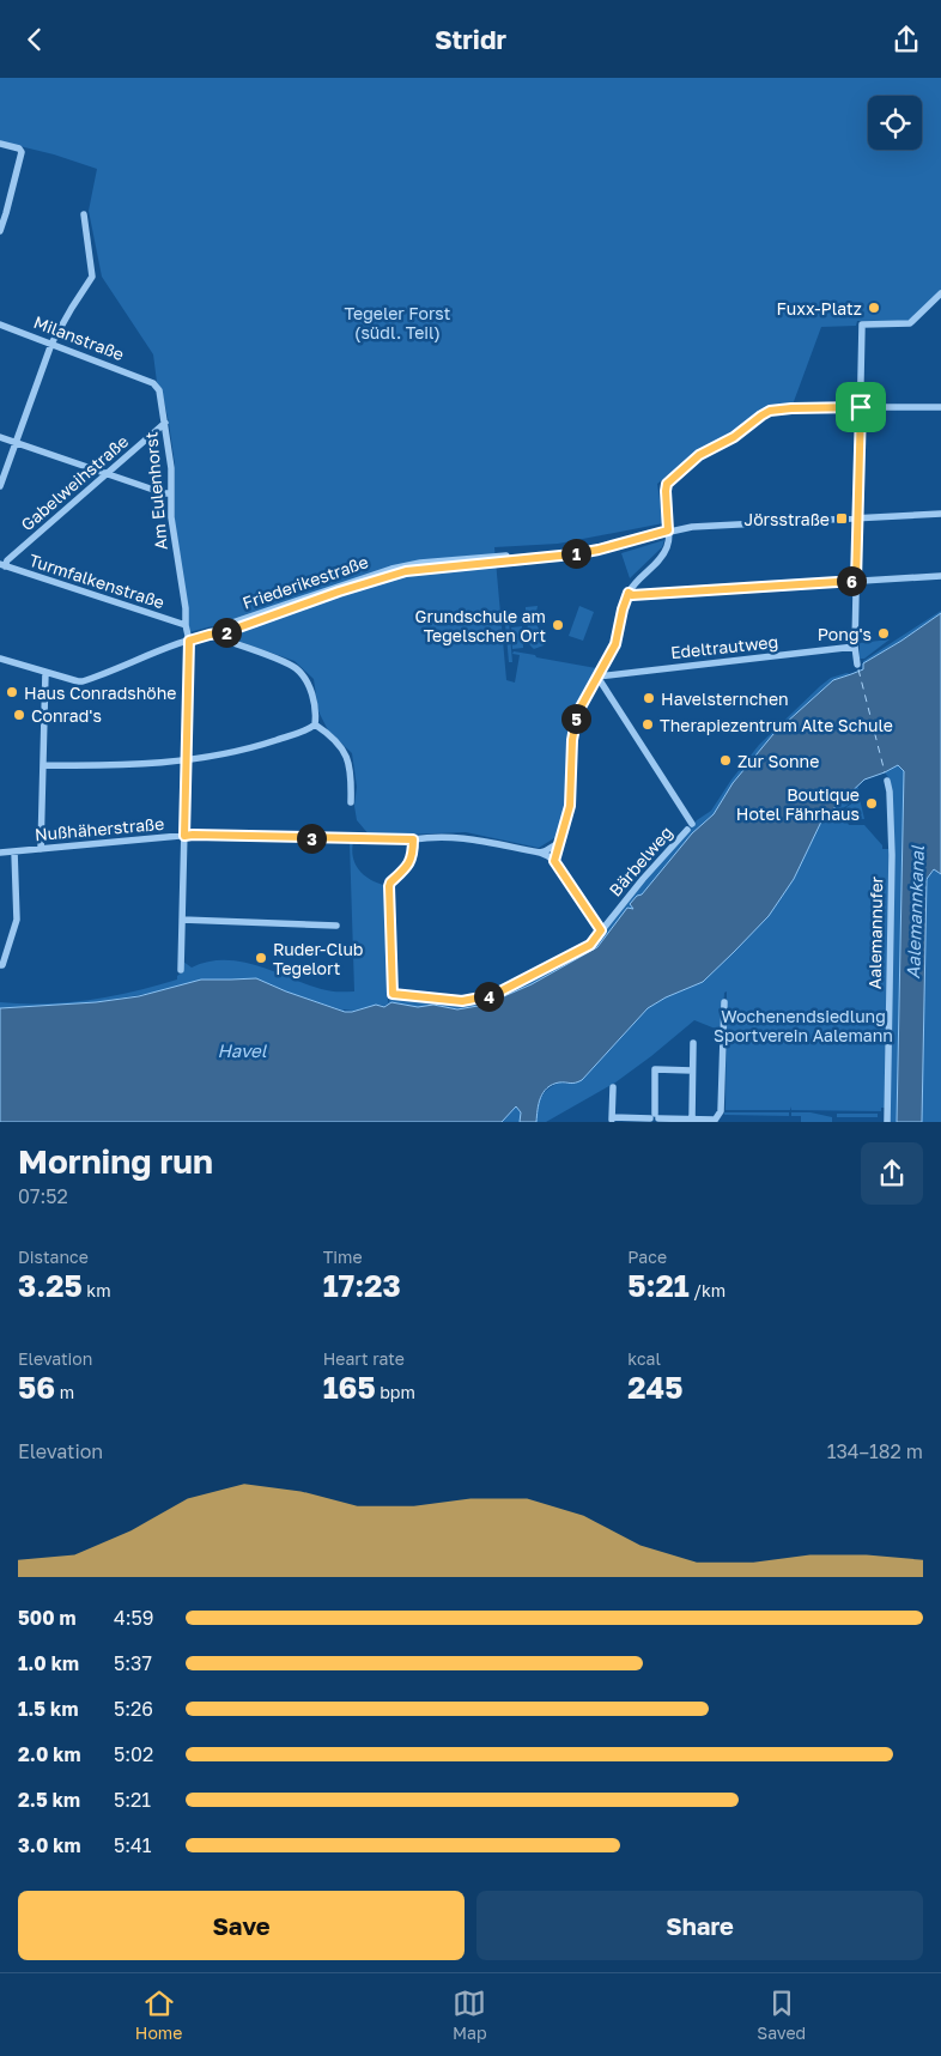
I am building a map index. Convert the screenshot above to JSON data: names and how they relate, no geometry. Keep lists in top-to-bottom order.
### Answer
{
  "streets": {
    "street": [
      "Milanstraße",
      "Gabelweihstraße",
      "Am Eulenhorst",
      "Turmfalkenstraße",
      "Friederikestraße",
      "Edeltrautweg",
      "Nußhäherstraße",
      "Bärbelweg",
      "Aalemannufer"
    ]
  },
  "crossings": [
    ["Milanstraße", "Am Eulenhorst"],
    ["Gabelweihstraße", "Am Eulenhorst"],
    ["Gabelweihstraße", "Turmfalkenstraße"],
    ["Am Eulenhorst", "Turmfalkenstraße"],
    ["Am Eulenhorst", "Friederikestraße"],
    ["Am Eulenhorst", "Nußhäherstraße"],
    ["Edeltrautweg", "Bärbelweg"],
    ["Nußhäherstraße", "Bärbelweg"]
  ],
  "water": ["Aalemannkanal", "Havel"],
  "parks": ["Tegeler Forst (südl. Teil)", "Wochenendsiedlung Sportverein Aalemann"],
  "places": {
    "other": [
      "Fuxx-Platz",
      "Grundschule am Tegelschen Ort",
      "Pong's",
      "Haus Conradshöhe",
      "Havelsternchen",
      "Conrad's",
      "Therapiezentrum Alte Schule",
      "Zur Sonne",
      "Boutique Hotel Fährhaus",
      "Ruder-Club Tegelort"
    ],
    "transit": ["Jörsstraße"]
  },
  "page": {
    "header": "Stridr",
    "pins": [
      "1",
      "6",
      "2",
      "5",
      "3",
      "4"
    ],
    "heading": ["Morning run", "07:52"],
    "stats": [
      ["Distance", "3.25 km"],
      ["Time", "17:23"],
      ["Pace", "5:21 /km"],
      ["Elevation", "56 m"],
      ["Heart rate", "165 bpm"],
      ["kcal", "245"]
    ],
    "chart": ["Elevation", "134–182 m"],
    "list": [
      {
        "name": "500 m",
        "note": "4:59"
      },
      {
        "name": "1.0 km",
        "note": "5:37"
      },
      {
        "name": "1.5 km",
        "note": "5:26"
      },
      {
        "name": "2.0 km",
        "note": "5:02"
      },
      {
        "name": "2.5 km",
        "note": "5:21"
      },
      {
        "name": "3.0 km",
        "note": "5:41"
      }
    ],
    "buttons": ["Save", "Share"],
    "tabs": ["Home", "Map", "Saved"]
  }
}
